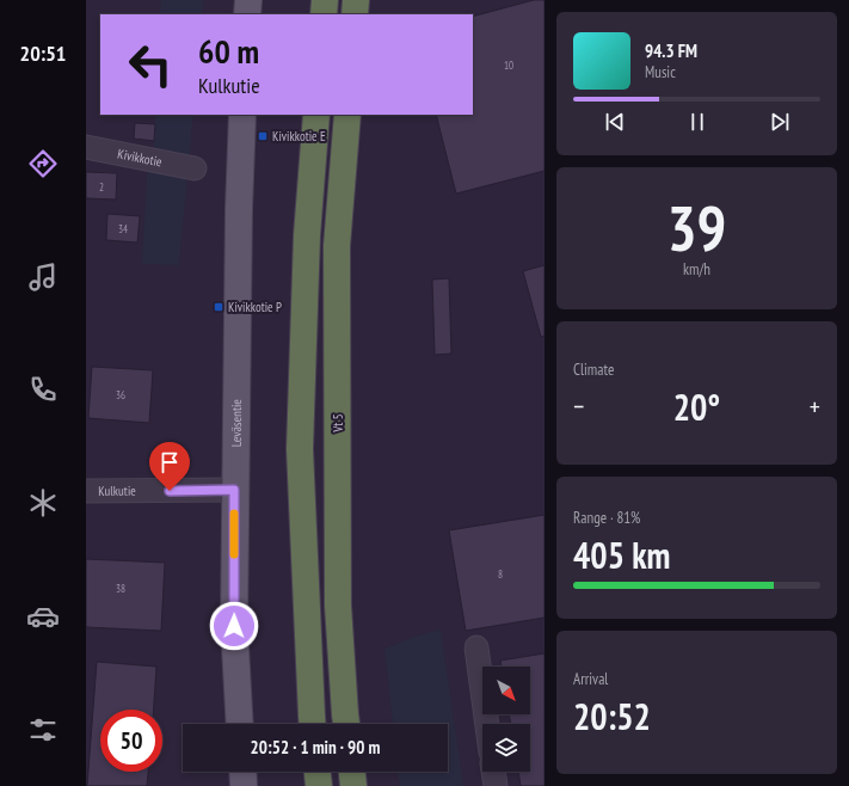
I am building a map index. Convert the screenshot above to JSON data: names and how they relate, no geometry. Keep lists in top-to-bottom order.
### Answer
{
  "streets": {
    "highway": ["Vt 5"],
    "main road": ["Leväsentie"],
    "street": ["Kivikkotie", "Kulkutie"]
  },
  "crossings": [
    ["Leväsentie", "Kulkutie"]
  ],
  "places": {
    "transit": ["Kivikkotie E", "Kivikkotie P"]
  },
  "house_numbers": [
    "10",
    "2",
    "34",
    "36",
    "8",
    "38"
  ],
  "north": "bottom right",
  "page": {
    "tabs": "20:51",
    "turn": ["60 m", "Kulkutie"],
    "song": ["94.3 FM", "Music"],
    "tile": [
      ["39", "km/h"],
      "Climate",
      ["Range · 81%", "405 km"],
      ["Arrival", "20:52"]
    ],
    "heat": ["−", "20°", "+"],
    "limit": "50",
    "trip": "20:52 · 1 min · 90 m"
  }
}
